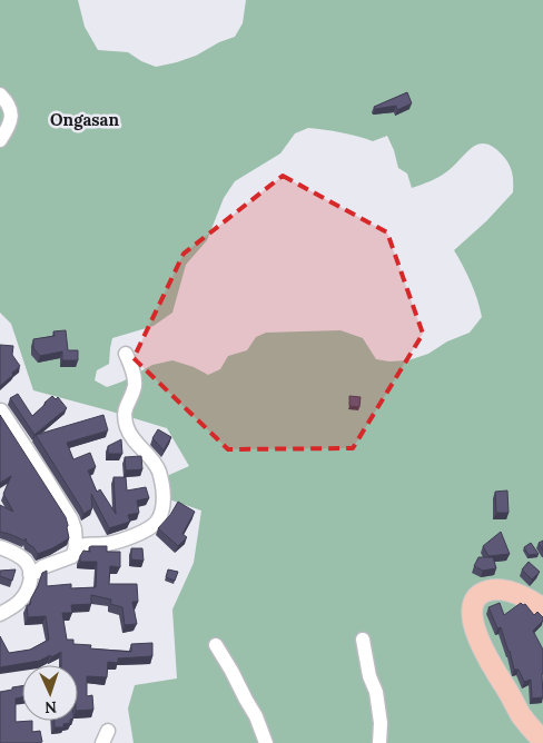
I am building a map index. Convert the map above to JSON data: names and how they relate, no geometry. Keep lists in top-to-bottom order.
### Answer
{
  "districts": ["Ongasan"],
  "north": "bottom"
}
